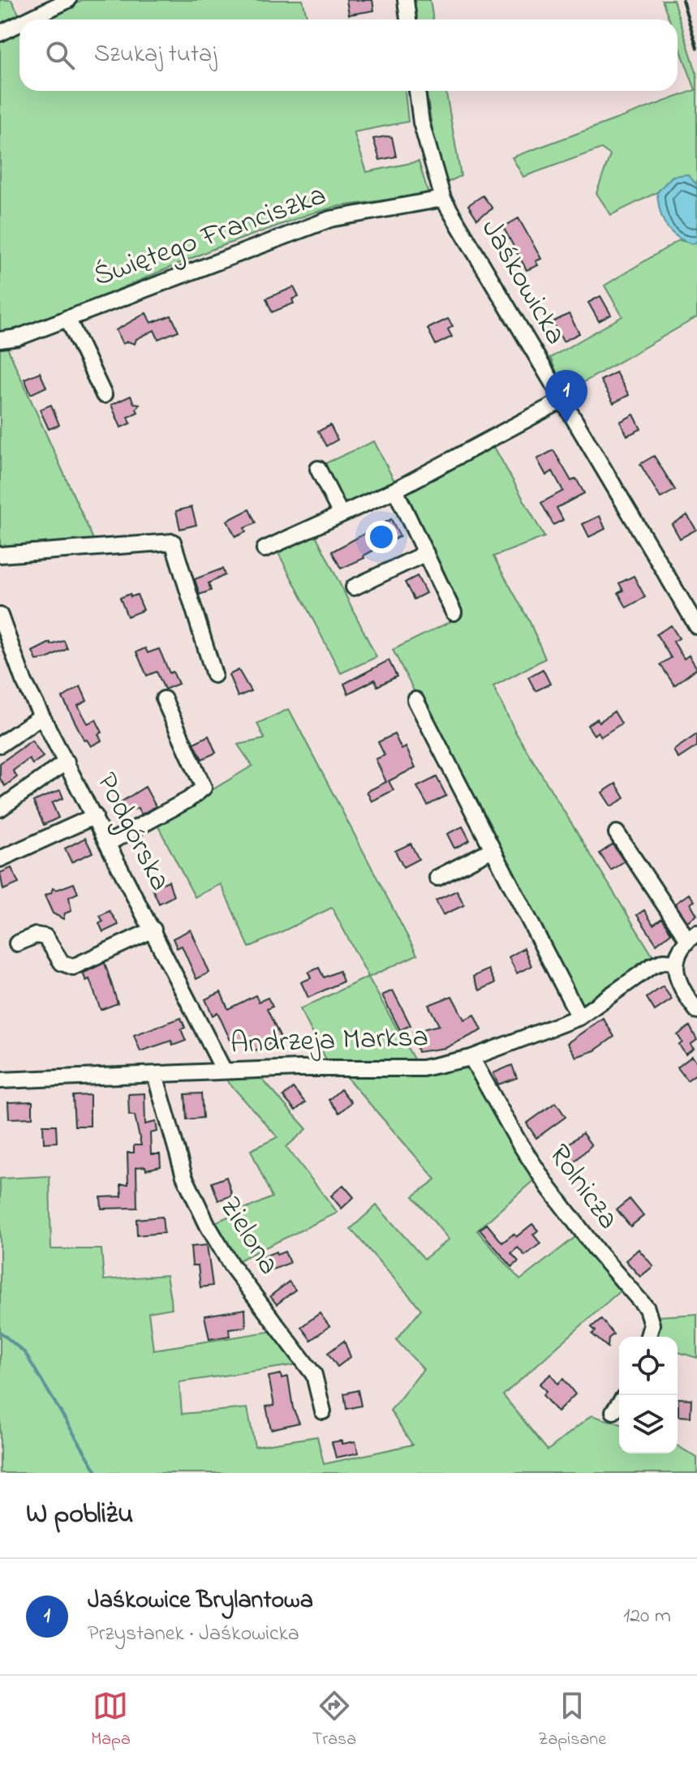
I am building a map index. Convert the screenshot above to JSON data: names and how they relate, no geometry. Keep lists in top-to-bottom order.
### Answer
{
  "streets": {
    "street": [
      "Świętego Franciszka",
      "Jaśkowicka",
      "Podgórska",
      "Andrzeja Marksa",
      "Rolnicza",
      "Zielona"
    ]
  },
  "crossings": [
    ["Świętego Franciszka", "Jaśkowicka"],
    ["Podgórska", "Andrzeja Marksa"],
    ["Andrzeja Marksa", "Rolnicza"],
    ["Andrzeja Marksa", "Zielona"]
  ],
  "page": {
    "search": "Szukaj tutaj",
    "pins": "1",
    "heading": "W pobliżu",
    "list": [
      {
        "mark": "1",
        "name": "Jaśkowice Brylantowa",
        "note": "Przystanek · Jaśkowicka",
        "value": "120 m"
      }
    ],
    "nav": ["Mapa", "Trasa", "Zapisane"]
  }
}
